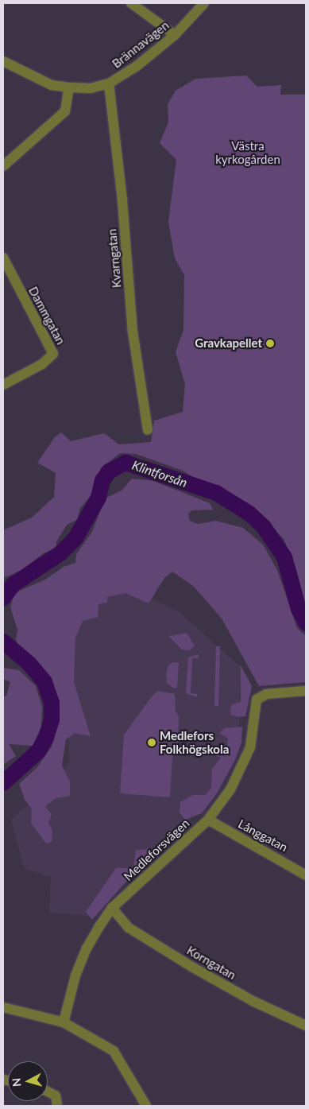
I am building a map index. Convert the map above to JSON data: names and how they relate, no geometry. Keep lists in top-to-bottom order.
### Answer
{
  "streets": {
    "street": [
      "Brännavägen",
      "Kvarngatan",
      "Dammgatan",
      "Långgatan",
      "Medleforsvägen",
      "Korngatan"
    ]
  },
  "crossings": [
    ["Brännavägen", "Kvarngatan"],
    ["Långgatan", "Medleforsvägen"],
    ["Medleforsvägen", "Korngatan"]
  ],
  "water": ["Klintforsån"],
  "parks": ["Västra kyrkogården"],
  "places": ["Gravkapellet", "Medlefors Folkhögskola"],
  "north": "left"
}
